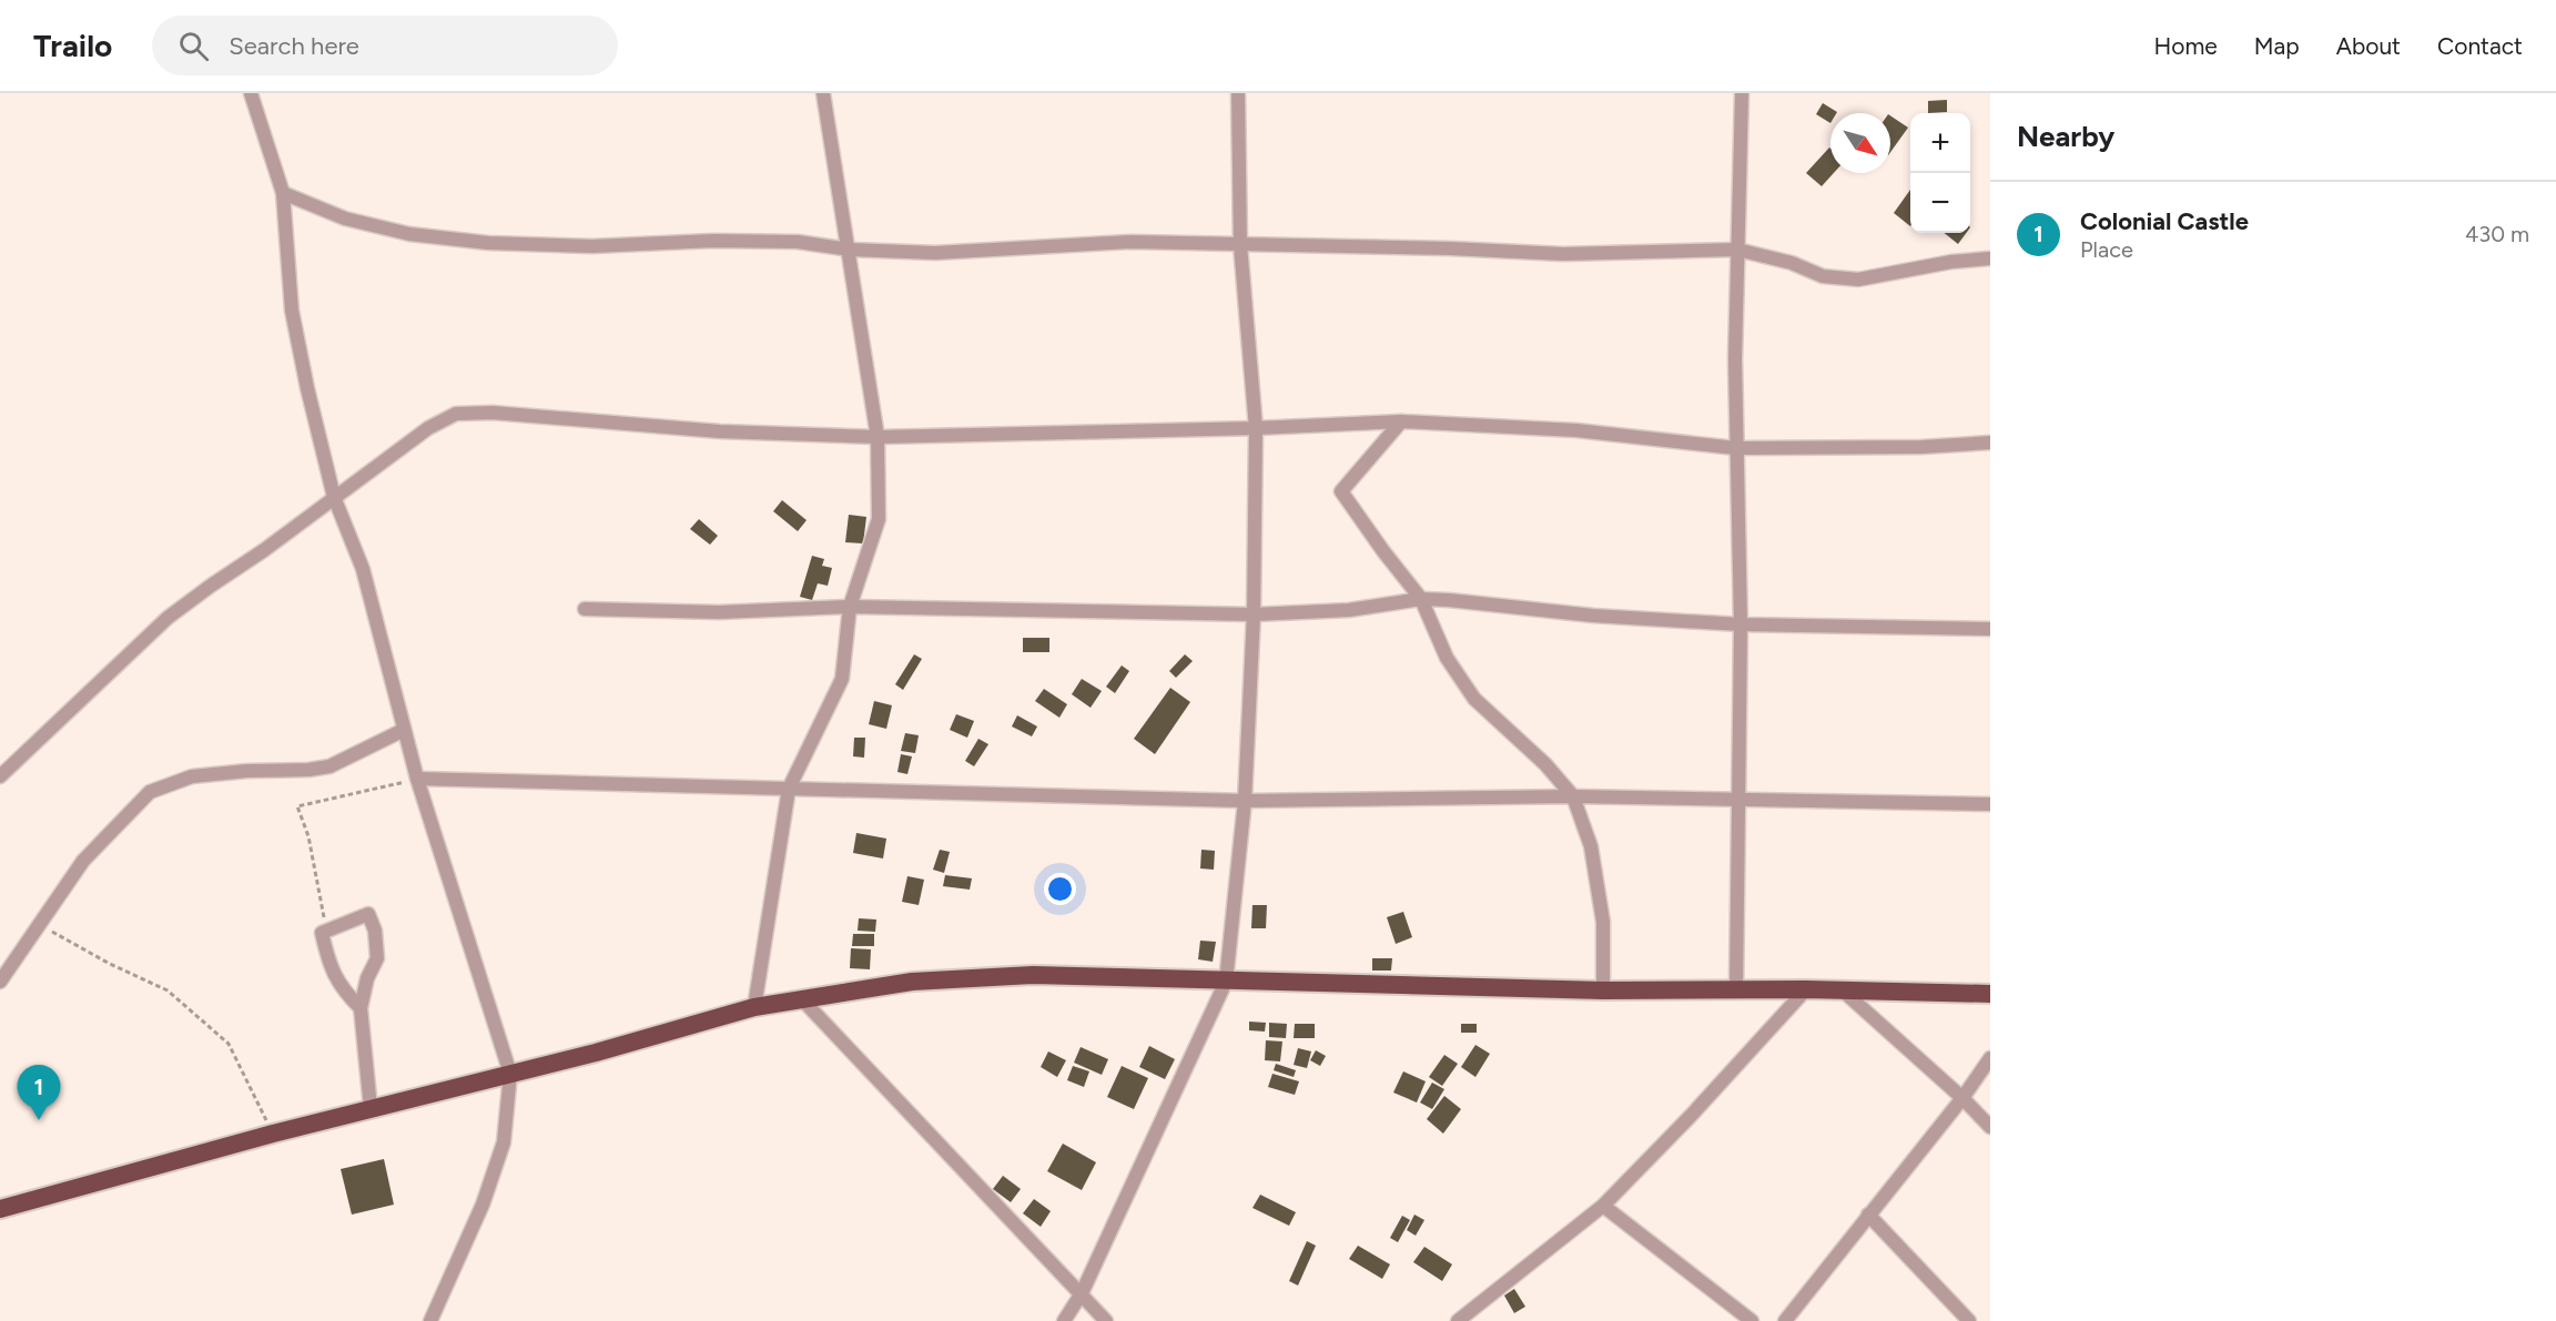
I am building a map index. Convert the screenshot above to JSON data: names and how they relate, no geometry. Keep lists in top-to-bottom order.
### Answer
{
  "north": "bottom right",
  "page": {
    "header": "Trailo",
    "search": "Search here",
    "nav": [
      "Home",
      "Map",
      "About",
      "Contact"
    ],
    "heading": "Nearby",
    "map_buttons": ["+", "−"],
    "list": [
      {
        "mark": "1",
        "name": "Colonial Castle",
        "note": "Place",
        "value": "430 m"
      }
    ],
    "pins": "1"
  }
}
